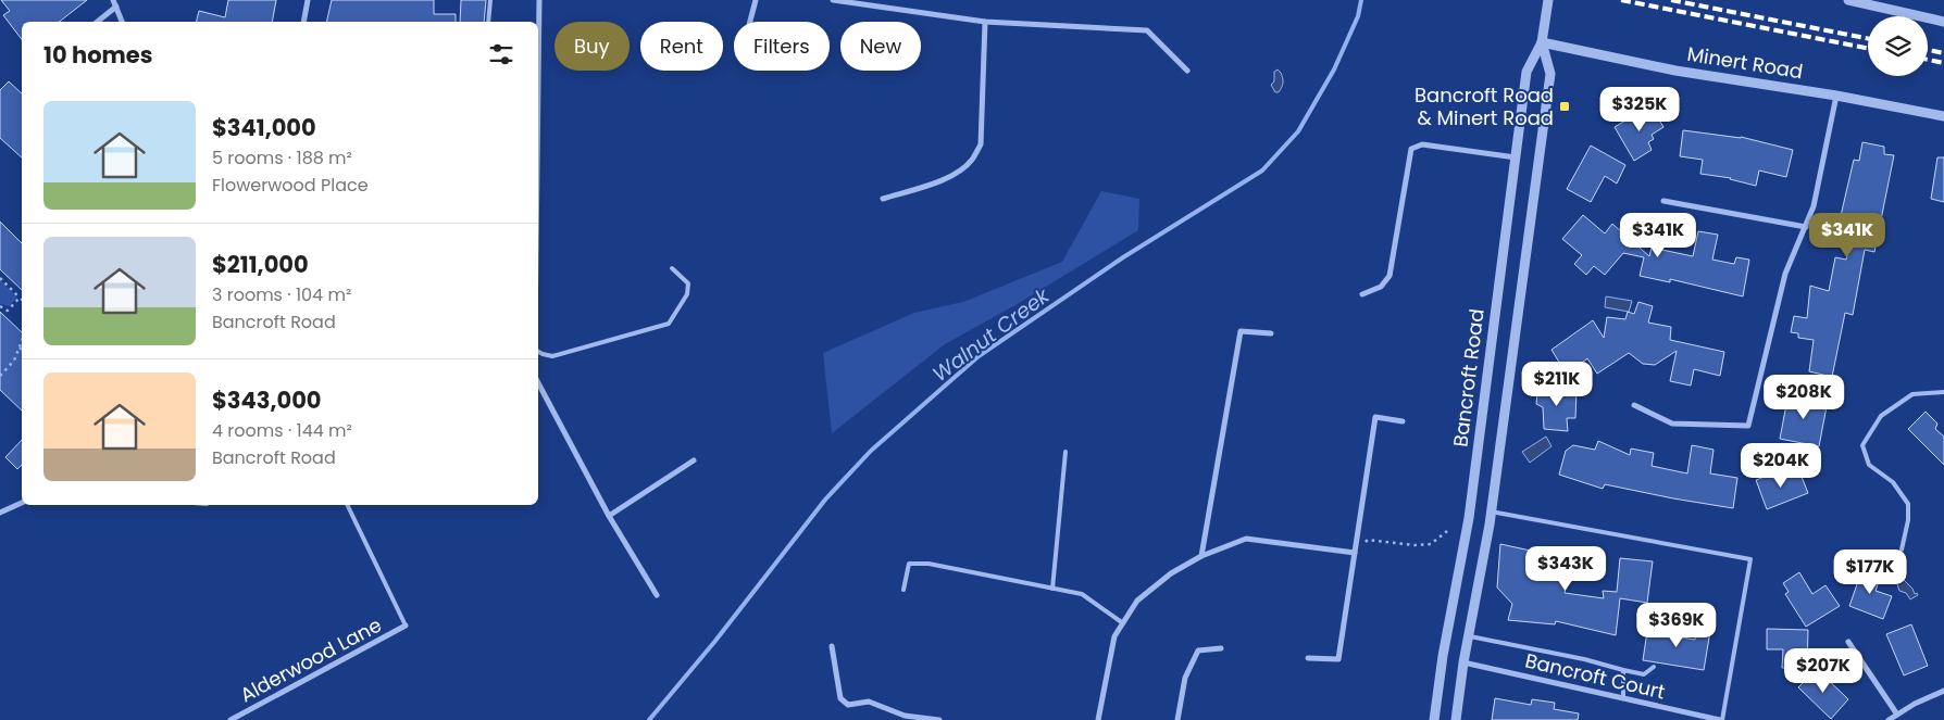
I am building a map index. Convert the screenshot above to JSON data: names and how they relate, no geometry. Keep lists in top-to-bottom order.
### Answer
{
  "streets": {
    "street": [
      "Minert Road",
      "Bancroft Road",
      "Alderwood Lane",
      "Bancroft Court"
    ]
  },
  "crossings": [
    ["Minert Road", "Bancroft Road"],
    ["Bancroft Road", "Bancroft Court"]
  ],
  "water": ["Walnut Creek"],
  "places": {
    "transit": ["Bancroft Road & Minert Road"]
  },
  "page": {
    "chip": [
      "Buy",
      "Rent",
      "Filters",
      "New"
    ],
    "heading": "10 homes",
    "price": [
      "$325K",
      "$341K",
      "$341K",
      "$211K",
      "$208K",
      "$204K",
      "$343K",
      "$177K",
      "$369K",
      "$207K"
    ],
    "list": [
      {
        "name": "$341,000",
        "note": "5 rooms · 188 m² · Flowerwood Place"
      },
      {
        "name": "$211,000",
        "note": "3 rooms · 104 m² · Bancroft Road"
      },
      {
        "name": "$343,000",
        "note": "4 rooms · 144 m² · Bancroft Road"
      }
    ]
  }
}
